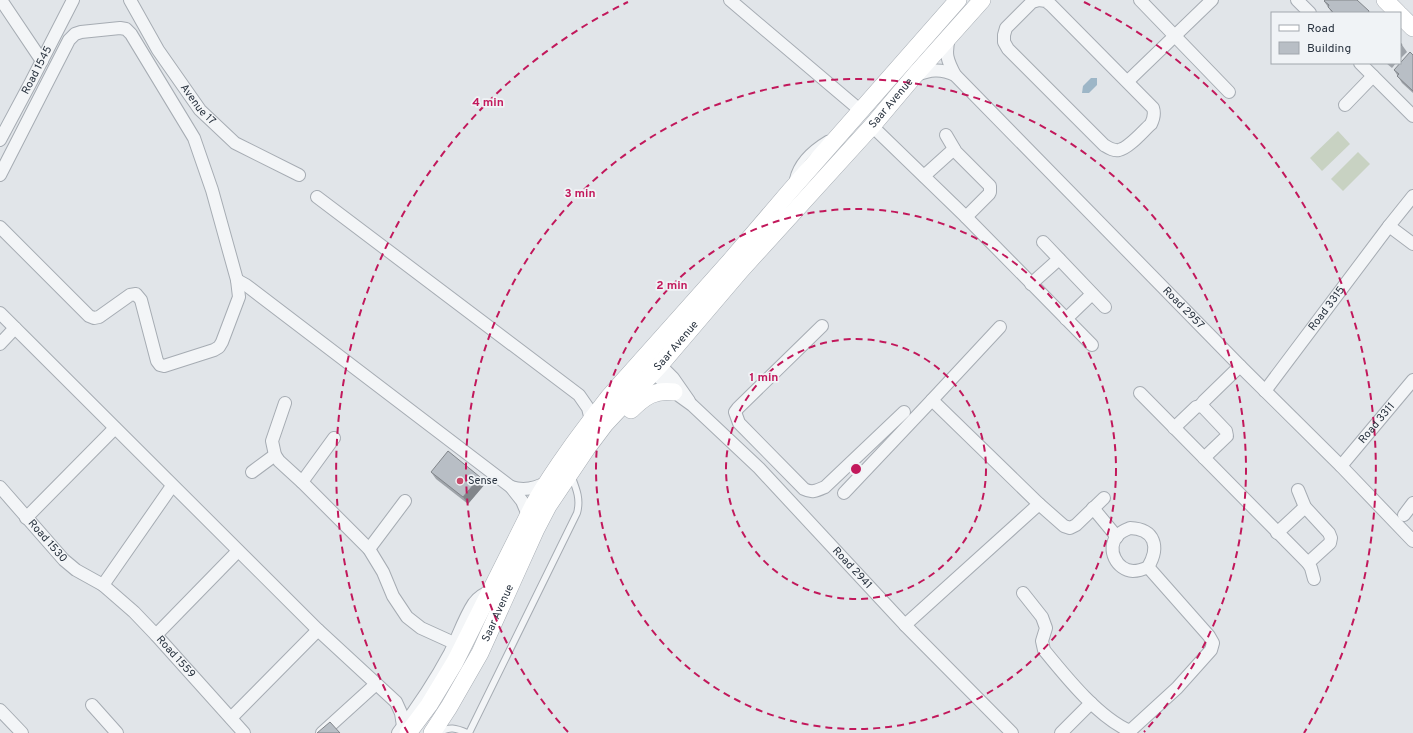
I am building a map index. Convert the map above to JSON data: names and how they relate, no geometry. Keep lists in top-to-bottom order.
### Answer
{
  "streets": {
    "street": [
      "Road 1545",
      "Saar Avenue",
      "Avenue 17",
      "Road 2957",
      "Road 3315",
      "Road 3311",
      "Road 1530",
      "Road 2941",
      "Road 1559"
    ]
  },
  "crossings": [
    ["Saar Avenue", "Road 2957"],
    ["Saar Avenue", "Road 2941"],
    ["Road 2957", "Road 3315"],
    ["Road 2957", "Road 3311"],
    ["Road 1530", "Road 1559"]
  ],
  "places": ["Sense"],
  "legend": ["Road", "Building"],
  "rings": [
    "4 min",
    "3 min",
    "2 min",
    "1 min"
  ]
}
